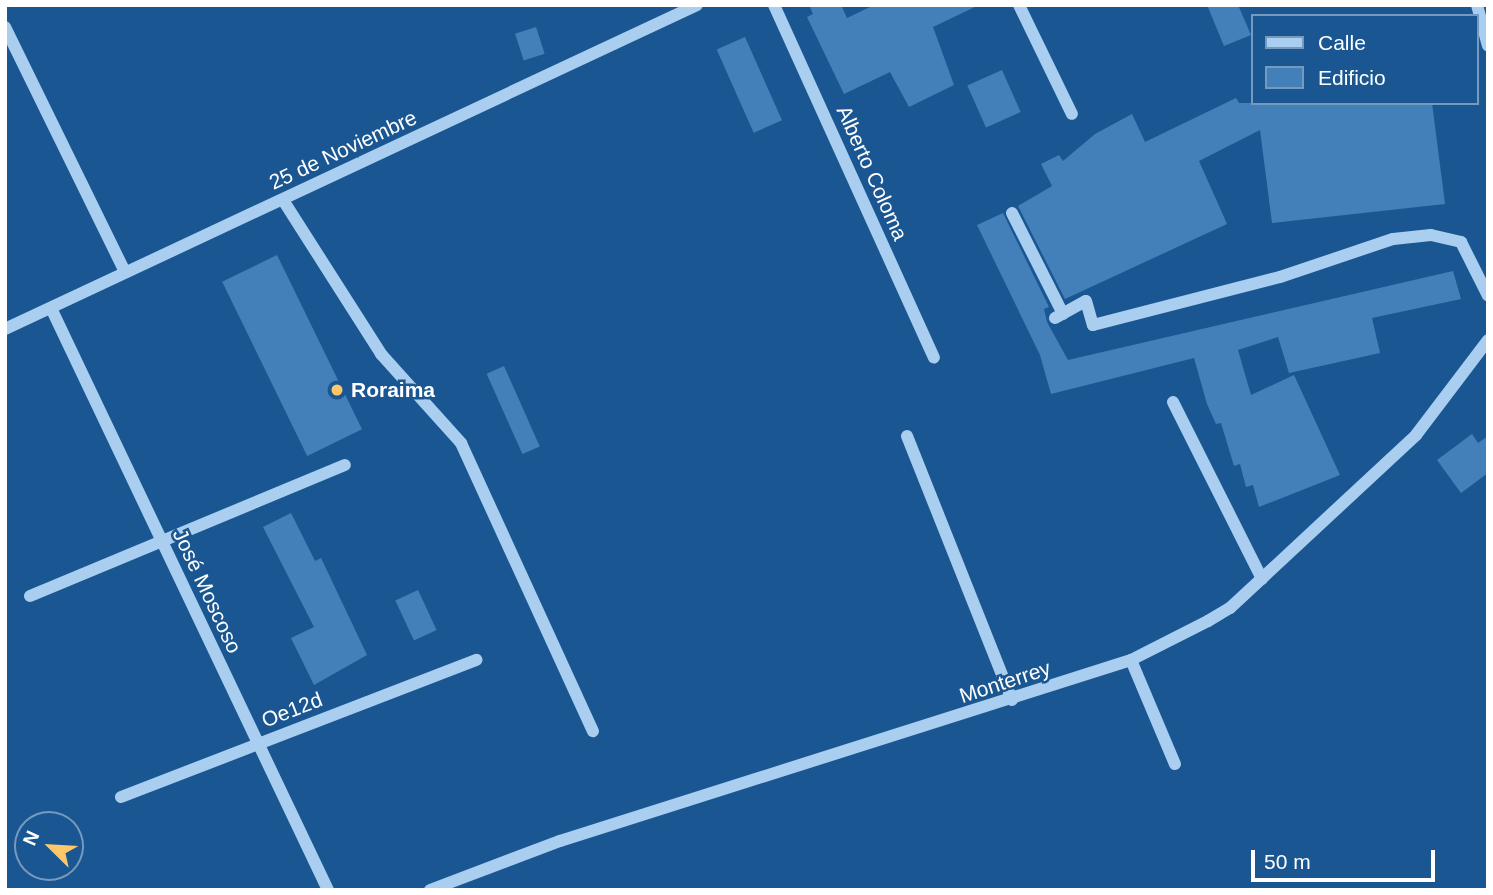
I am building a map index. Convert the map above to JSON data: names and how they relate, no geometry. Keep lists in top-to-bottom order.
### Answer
{
  "streets": {
    "street": [
      "25 de Noviembre",
      "Alberto Coloma",
      "José Moscoso",
      "Monterrey",
      "Oe12d"
    ]
  },
  "crossings": [
    ["25 de Noviembre", "José Moscoso"],
    ["José Moscoso", "Oe12d"]
  ],
  "places": ["Roraima"],
  "legend": ["Calle", "Edificio"],
  "scale_bar": "50 m",
  "north": "top left"
}
